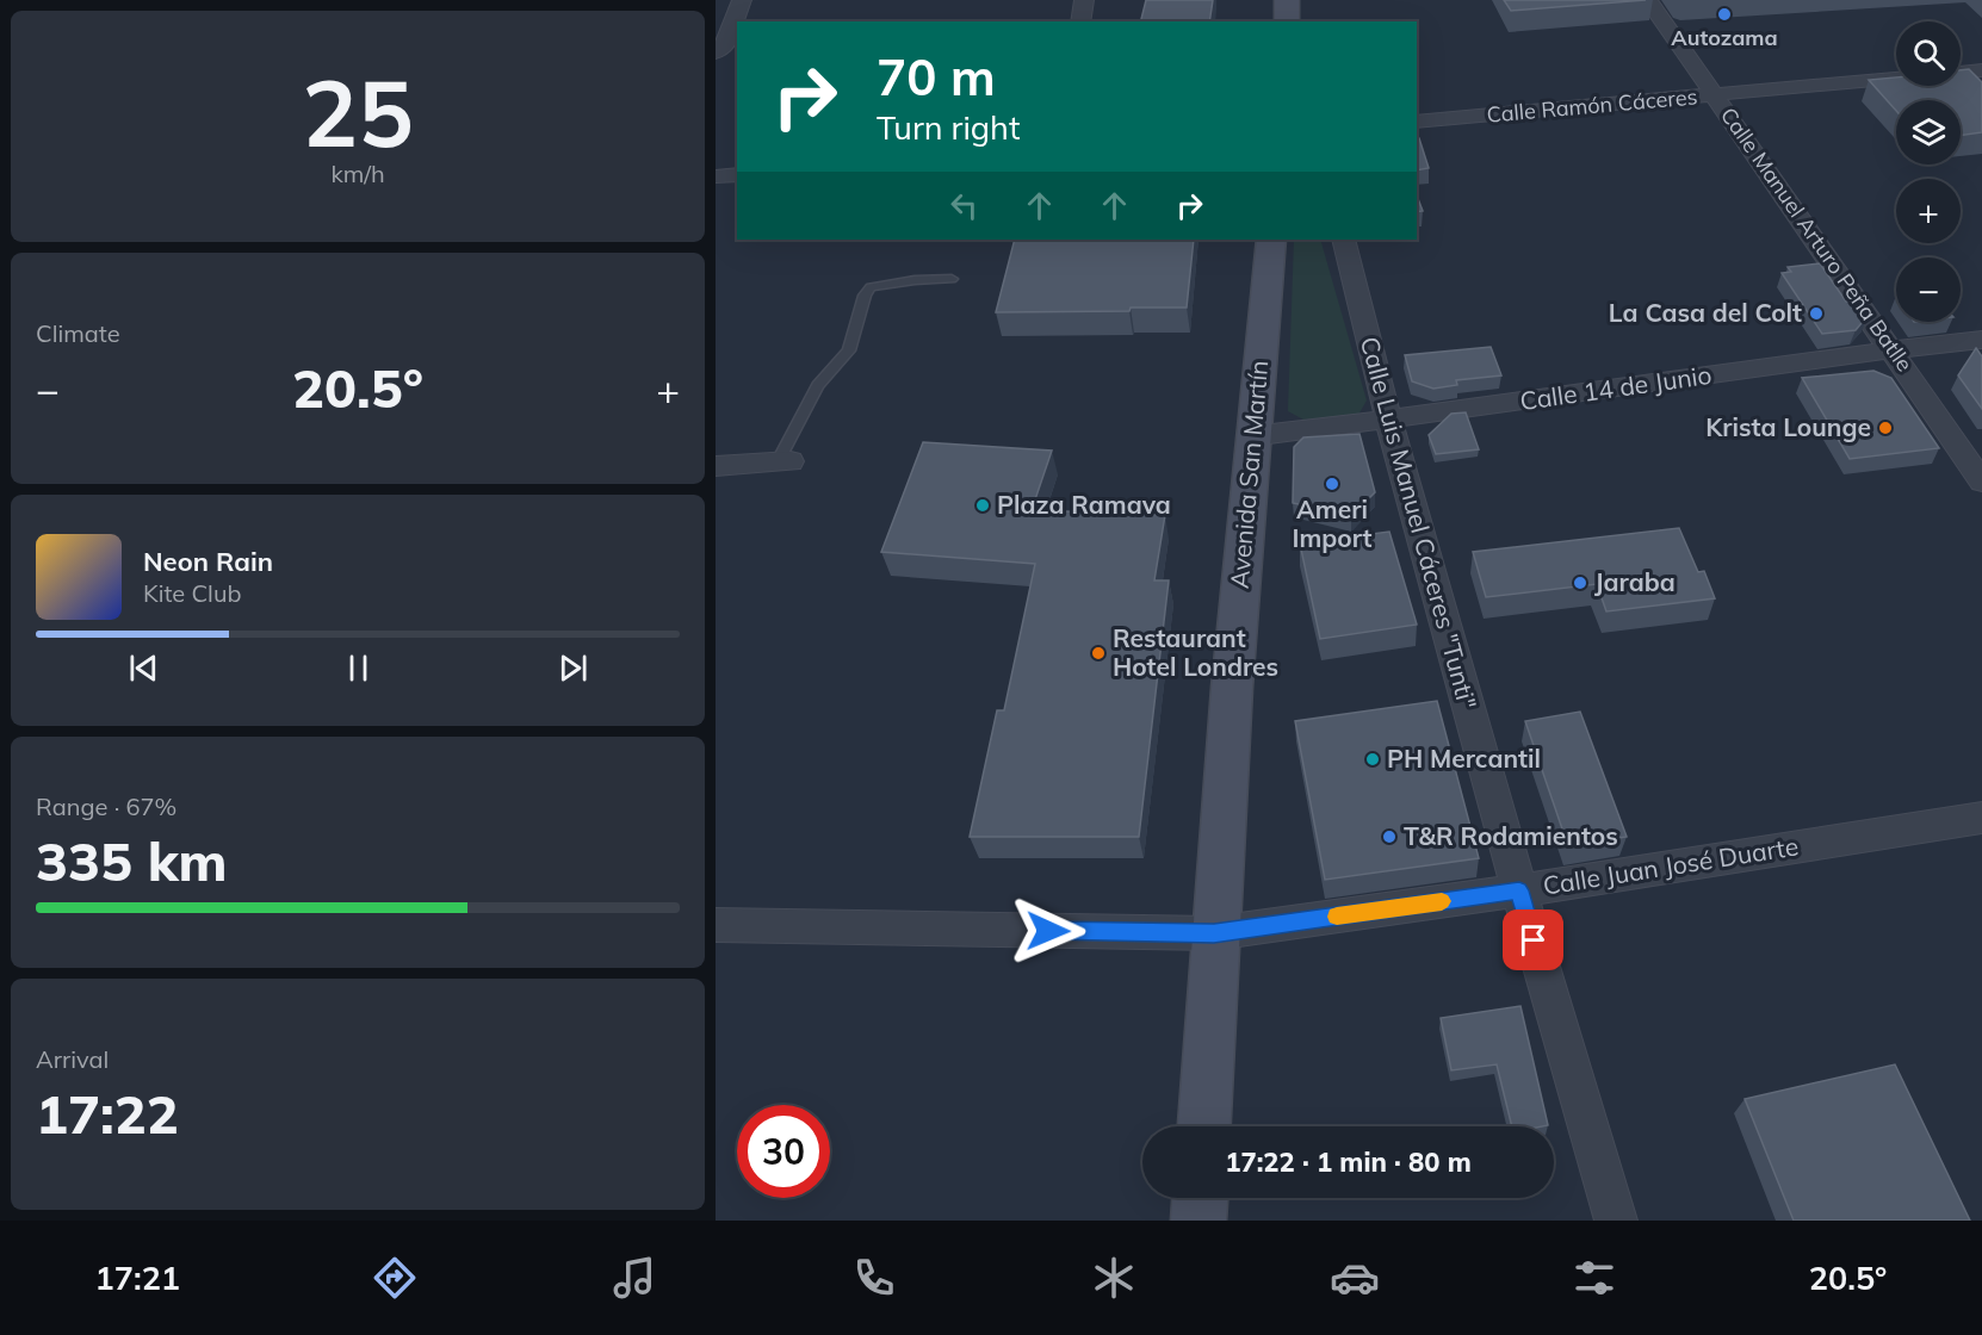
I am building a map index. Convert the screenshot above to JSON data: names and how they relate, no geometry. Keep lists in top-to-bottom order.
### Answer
{
  "streets": {
    "main road": ["Avenida San Martín"],
    "street": [
      "Calle Ramón Cáceres",
      "Calle Manuel Arturo Peña Batlle",
      "Calle 14 de Junio",
      "Calle Luis Manuel Cáceres \"Tunti\"",
      "Calle Juan José Duarte"
    ]
  },
  "crossings": [
    ["Calle Ramón Cáceres", "Calle Manuel Arturo Peña Batlle"],
    ["Calle Manuel Arturo Peña Batlle", "Calle 14 de Junio"],
    ["Calle 14 de Junio", "Avenida San Martín"],
    ["Calle 14 de Junio", "Calle Luis Manuel Cáceres \"Tunti\""],
    ["Avenida San Martín", "Calle Juan José Duarte"],
    ["Calle Luis Manuel Cáceres \"Tunti\"", "Calle Juan José Duarte"]
  ],
  "places": [
    "Autozama",
    "La Casa del Colt",
    "Krista Lounge",
    "Ameri Import",
    "Plaza Ramava",
    "Jaraba",
    "Restaurant Hotel Londres",
    "PH Mercantil",
    "T&R Rodamientos"
  ],
  "page": {
    "tile": [
      ["25", "km/h"],
      "Climate",
      ["Range · 67%", "335 km"],
      ["Arrival", "17:22"]
    ],
    "map_buttons": ["+", "−"],
    "turn": ["70 m", "Turn right"],
    "heat": ["−", "20.5°", "+"],
    "song": ["Neon Rain", "Kite Club"],
    "limit": "30",
    "trip": "17:22 · 1 min · 80 m",
    "tabs": ["17:21", "20.5°"]
  }
}
